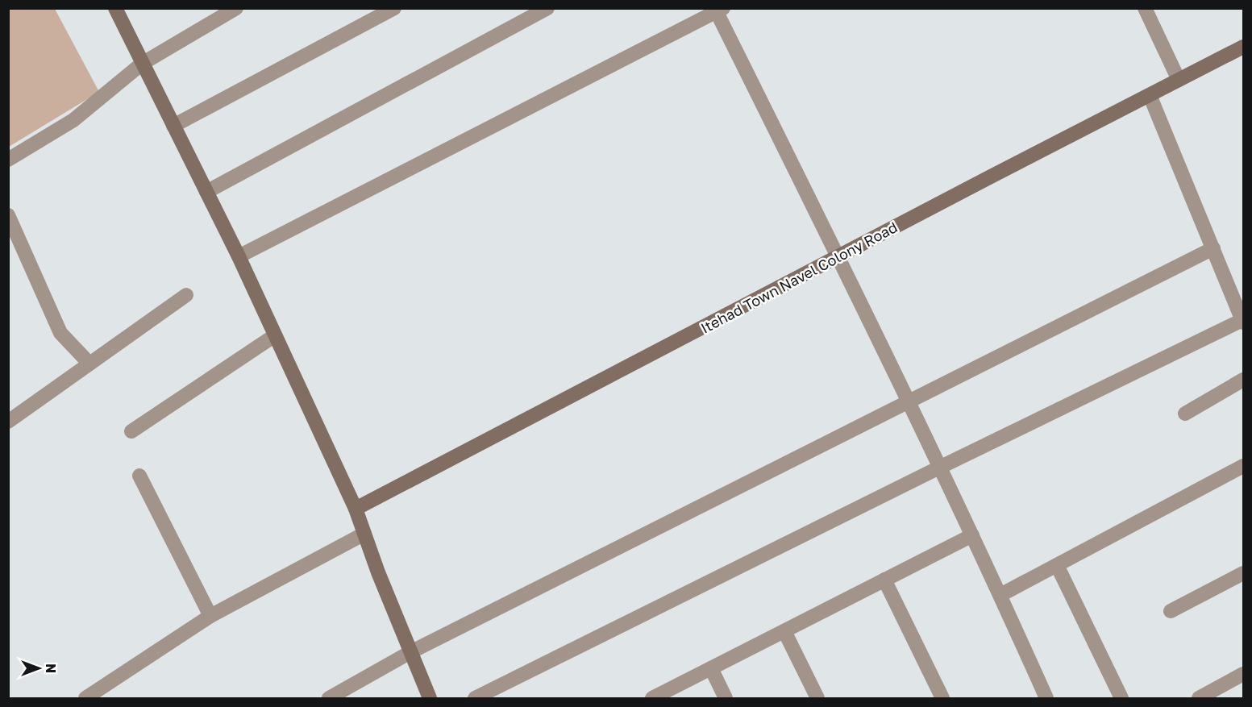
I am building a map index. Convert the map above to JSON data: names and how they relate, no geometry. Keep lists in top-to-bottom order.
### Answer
{
  "streets": {
    "street": ["Itehad Town Navel Colony Road"]
  },
  "north": "right"
}
